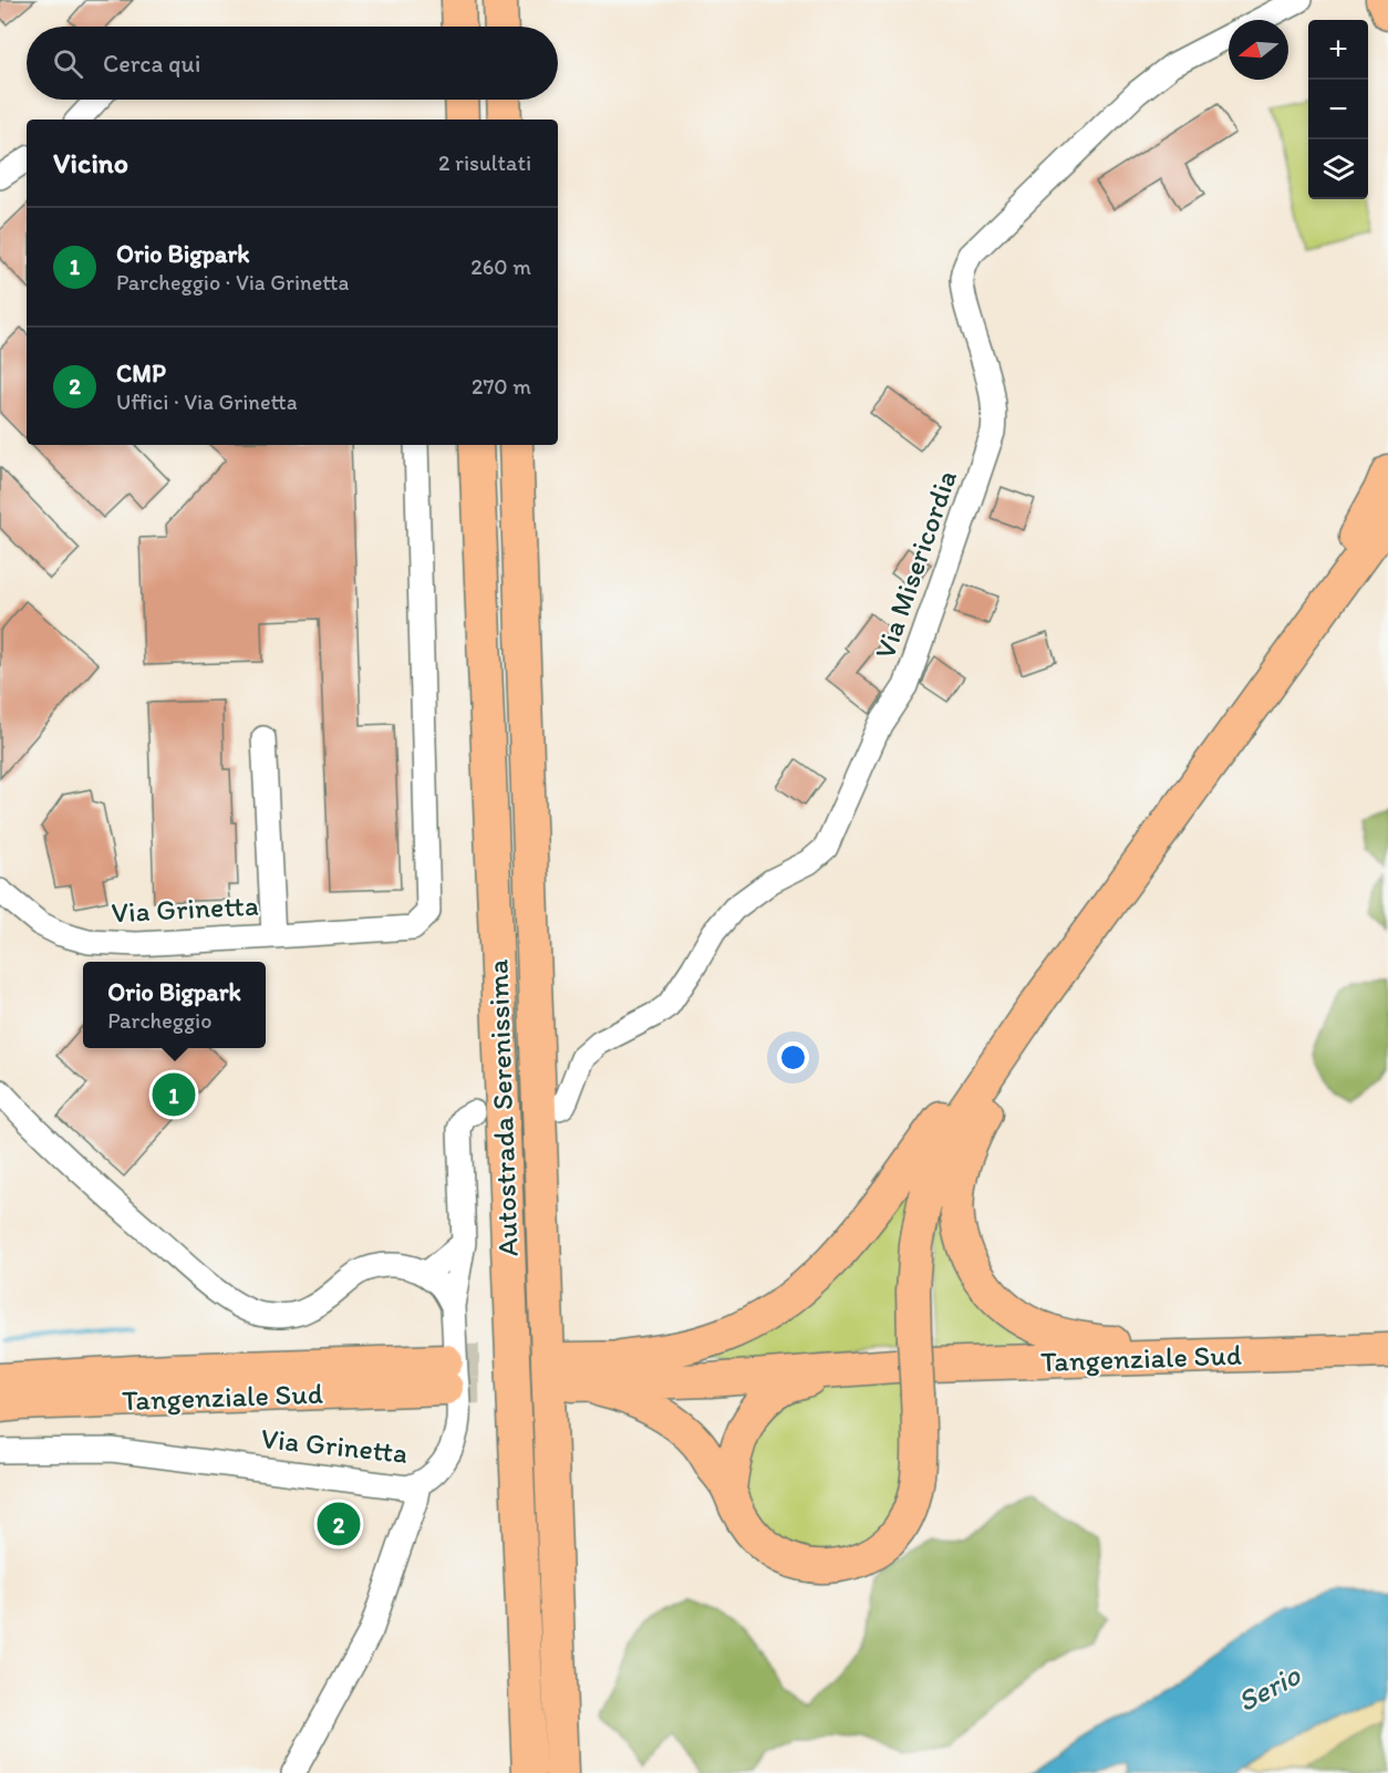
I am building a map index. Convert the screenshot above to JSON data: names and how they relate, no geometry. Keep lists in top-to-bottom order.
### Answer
{
  "streets": {
    "highway": ["Autostrada Serenissima", "Tangenziale Sud"],
    "street": ["Via Misericordia", "Via Grinetta"]
  },
  "water": ["Serio"],
  "north": "left",
  "page": {
    "map_buttons": ["+", "−"],
    "search": "Cerca qui",
    "heading": ["Vicino", "2 risultati"],
    "list": [
      {
        "mark": "1",
        "name": "Orio Bigpark",
        "note": "Parcheggio · Via Grinetta",
        "value": "260 m"
      },
      {
        "mark": "2",
        "name": "CMP",
        "note": "Uffici · Via Grinetta",
        "value": "270 m"
      }
    ],
    "popup": ["Orio Bigpark", "Parcheggio"],
    "pins": ["1", "2"]
  }
}
